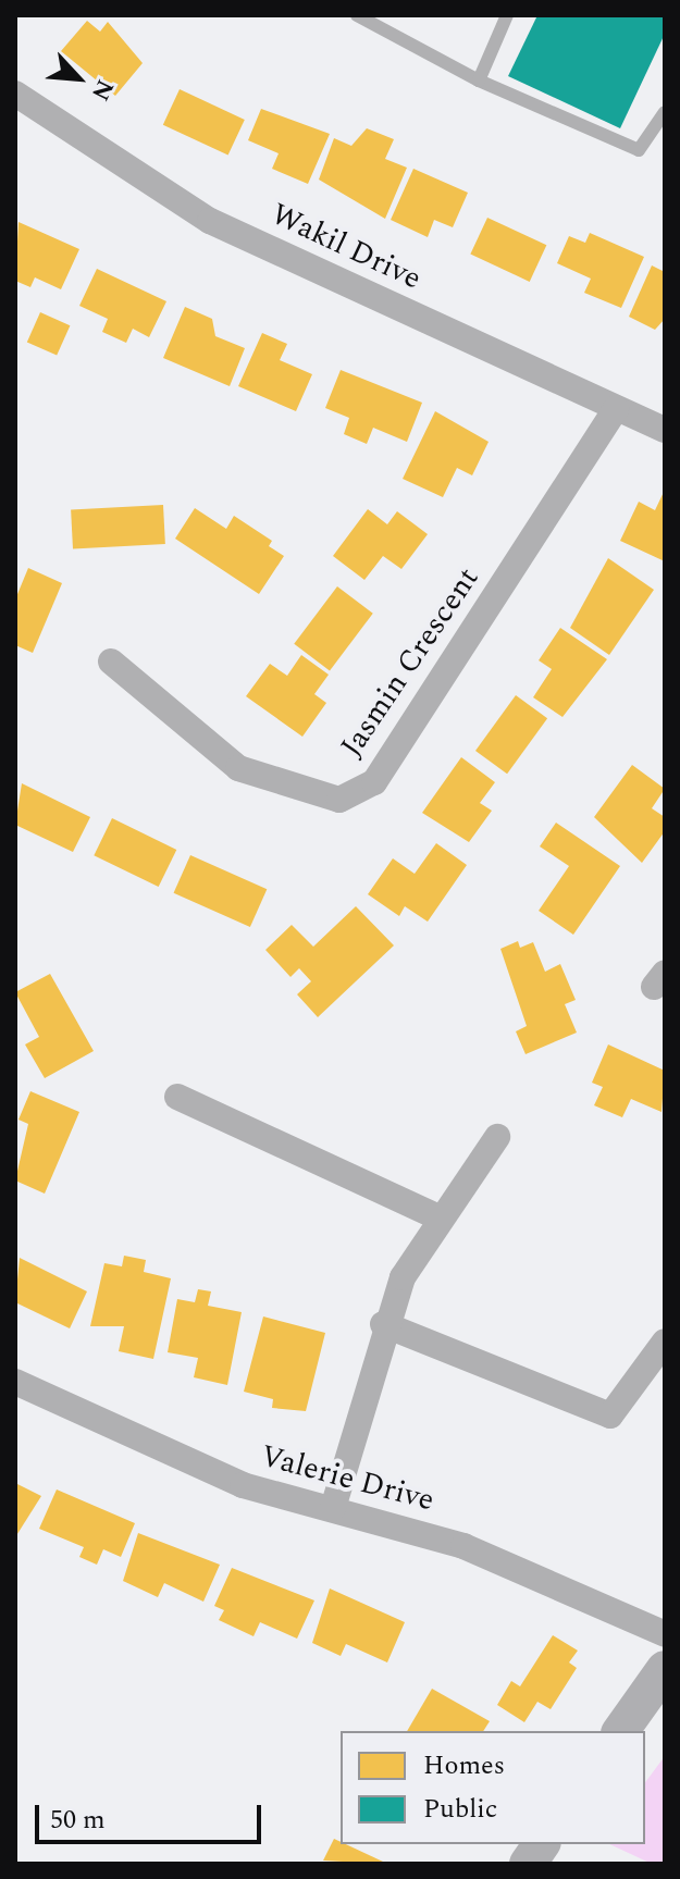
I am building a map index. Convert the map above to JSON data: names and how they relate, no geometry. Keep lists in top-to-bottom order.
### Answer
{
  "streets": {
    "street": ["Wakil Drive", "Jasmin Crescent", "Valerie Drive"]
  },
  "crossings": [
    ["Wakil Drive", "Jasmin Crescent"]
  ],
  "legend": ["Homes", "Public"],
  "scale_bar": "50 m",
  "north": "bottom right"
}
